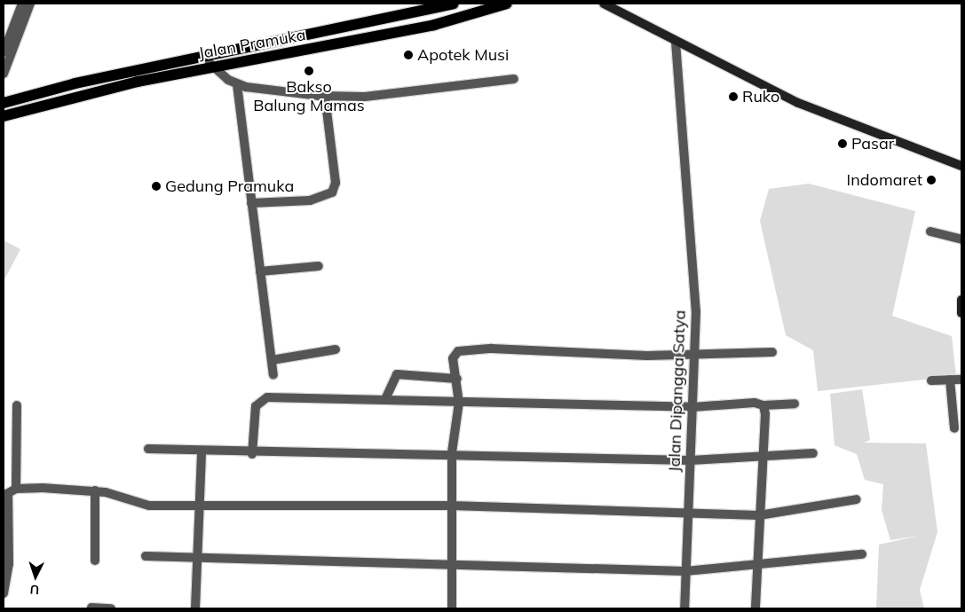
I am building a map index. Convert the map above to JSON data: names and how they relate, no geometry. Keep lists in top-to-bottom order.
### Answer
{
  "streets": {
    "main road": ["Jalan Pramuka"],
    "street": ["Jalan Dipangga Satya"]
  },
  "places": [
    "Apotek Musi",
    "Bakso Balung Mamas",
    "Ruko",
    "Pasar",
    "Indomaret",
    "Gedung Pramuka"
  ],
  "north": "bottom"
}
